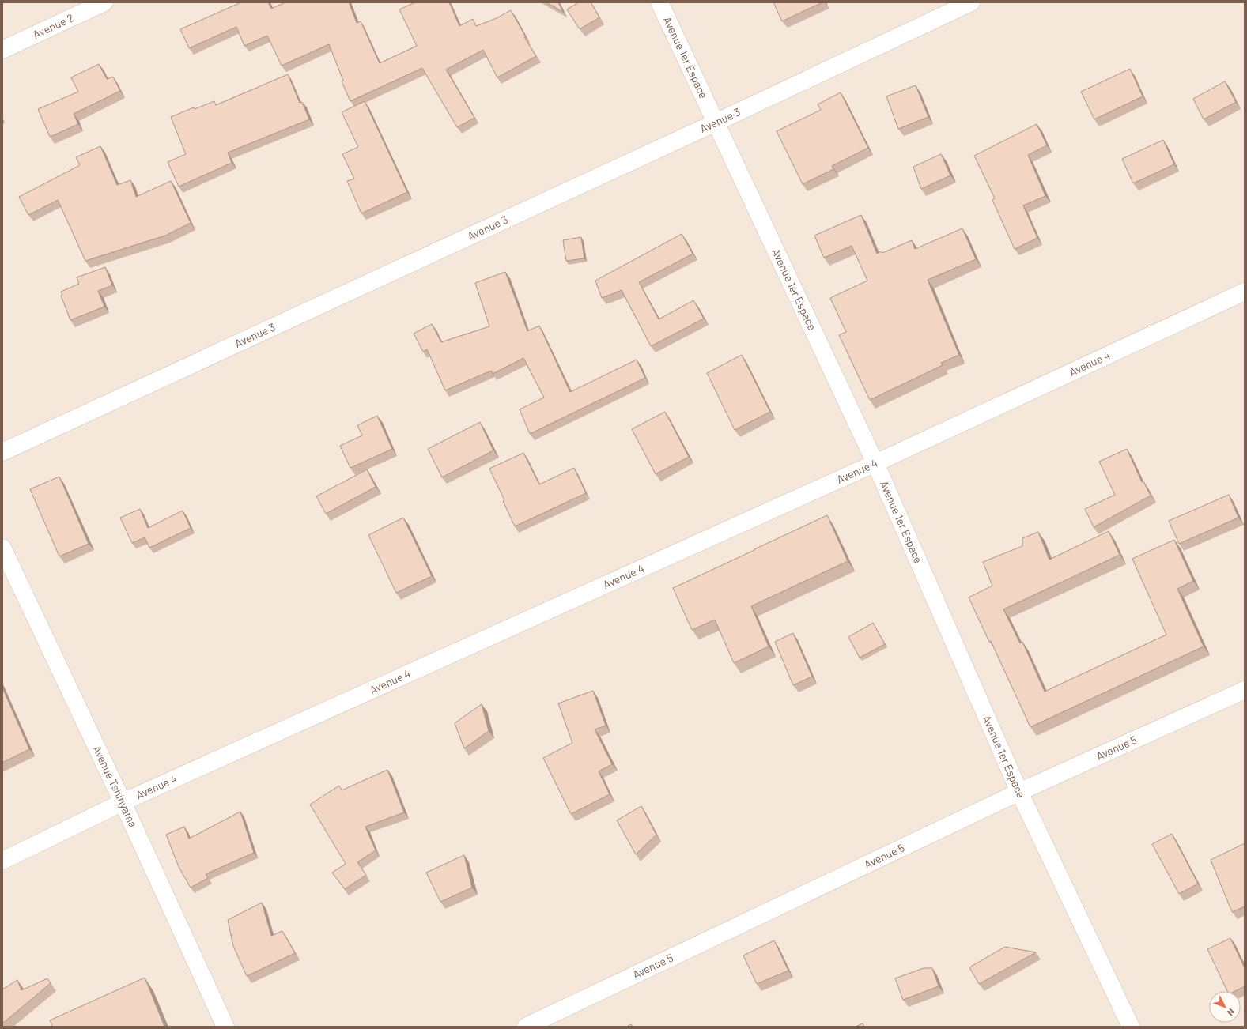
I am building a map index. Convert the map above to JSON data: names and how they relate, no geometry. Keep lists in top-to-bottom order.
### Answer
{
  "streets": {
    "street": [
      "Avenue 2",
      "Avenue 1er Espace",
      "Avenue 3",
      "Avenue 4",
      "Avenue 5",
      "Avenue Tshinyama"
    ]
  },
  "crossings": [
    ["Avenue 1er Espace", "Avenue 3"],
    ["Avenue 1er Espace", "Avenue 4"],
    ["Avenue 1er Espace", "Avenue 5"],
    ["Avenue 4", "Avenue Tshinyama"]
  ],
  "north": "bottom right"
}
